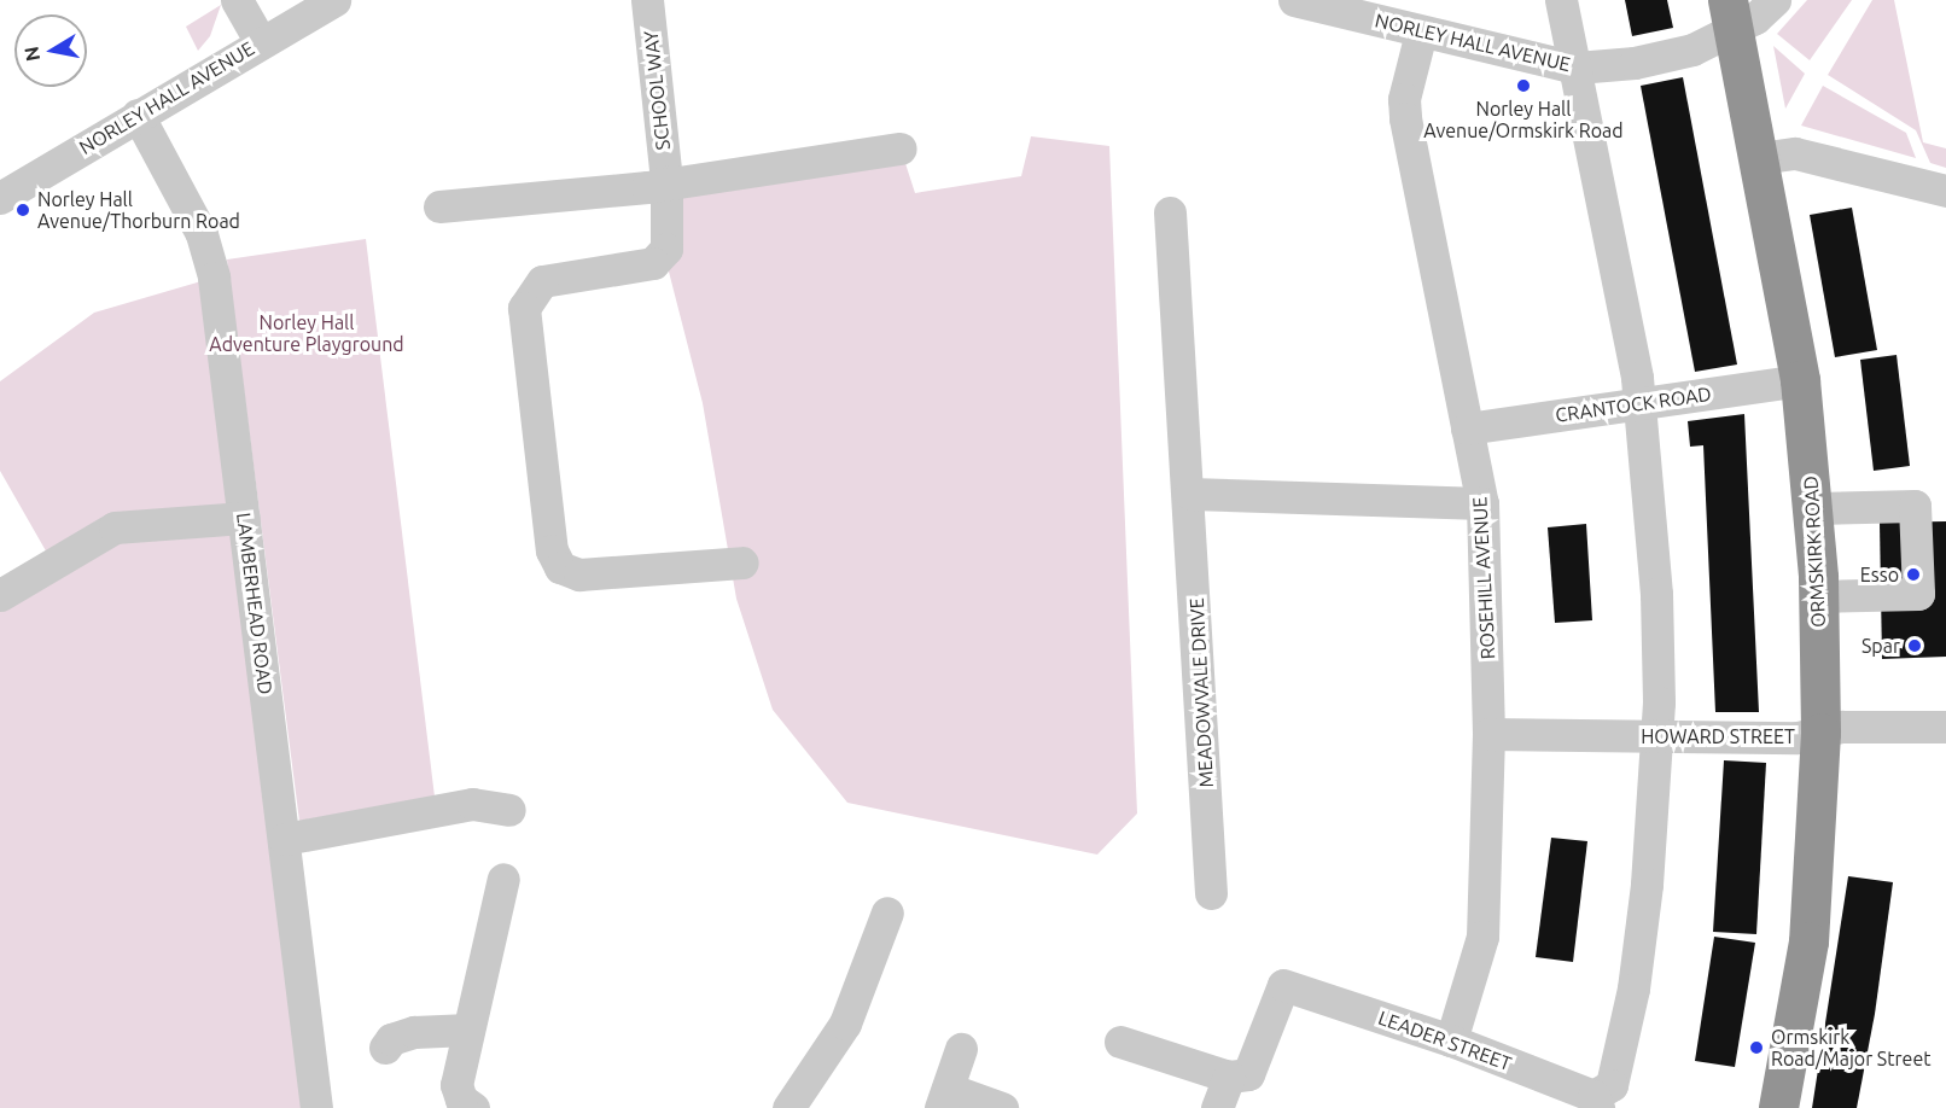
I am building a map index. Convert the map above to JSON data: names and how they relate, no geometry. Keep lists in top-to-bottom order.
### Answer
{
  "streets": {
    "highway": ["ORMSKIRK ROAD"],
    "street": [
      "NORLEY HALL AVENUE",
      "SCHOOL WAY",
      "CRANTOCK ROAD",
      "ROSEHILL AVENUE",
      "LAMBERHEAD ROAD",
      "MEADOWVALE DRIVE",
      "HOWARD STREET",
      "LEADER STREET"
    ]
  },
  "crossings": [
    ["NORLEY HALL AVENUE", "ORMSKIRK ROAD"],
    ["NORLEY HALL AVENUE", "ROSEHILL AVENUE"],
    ["NORLEY HALL AVENUE", "LAMBERHEAD ROAD"],
    ["CRANTOCK ROAD", "ORMSKIRK ROAD"],
    ["CRANTOCK ROAD", "ROSEHILL AVENUE"],
    ["ORMSKIRK ROAD", "HOWARD STREET"],
    ["ROSEHILL AVENUE", "HOWARD STREET"],
    ["ROSEHILL AVENUE", "LEADER STREET"]
  ],
  "parks": ["Norley Hall Adventure Playground"],
  "places": [
    "Norley Hall Avenue/Ormskirk Road",
    "Norley Hall Avenue/Thorburn Road",
    "Esso",
    "Spar",
    "Ormskirk Road/Major Street"
  ],
  "north": "left"
}
